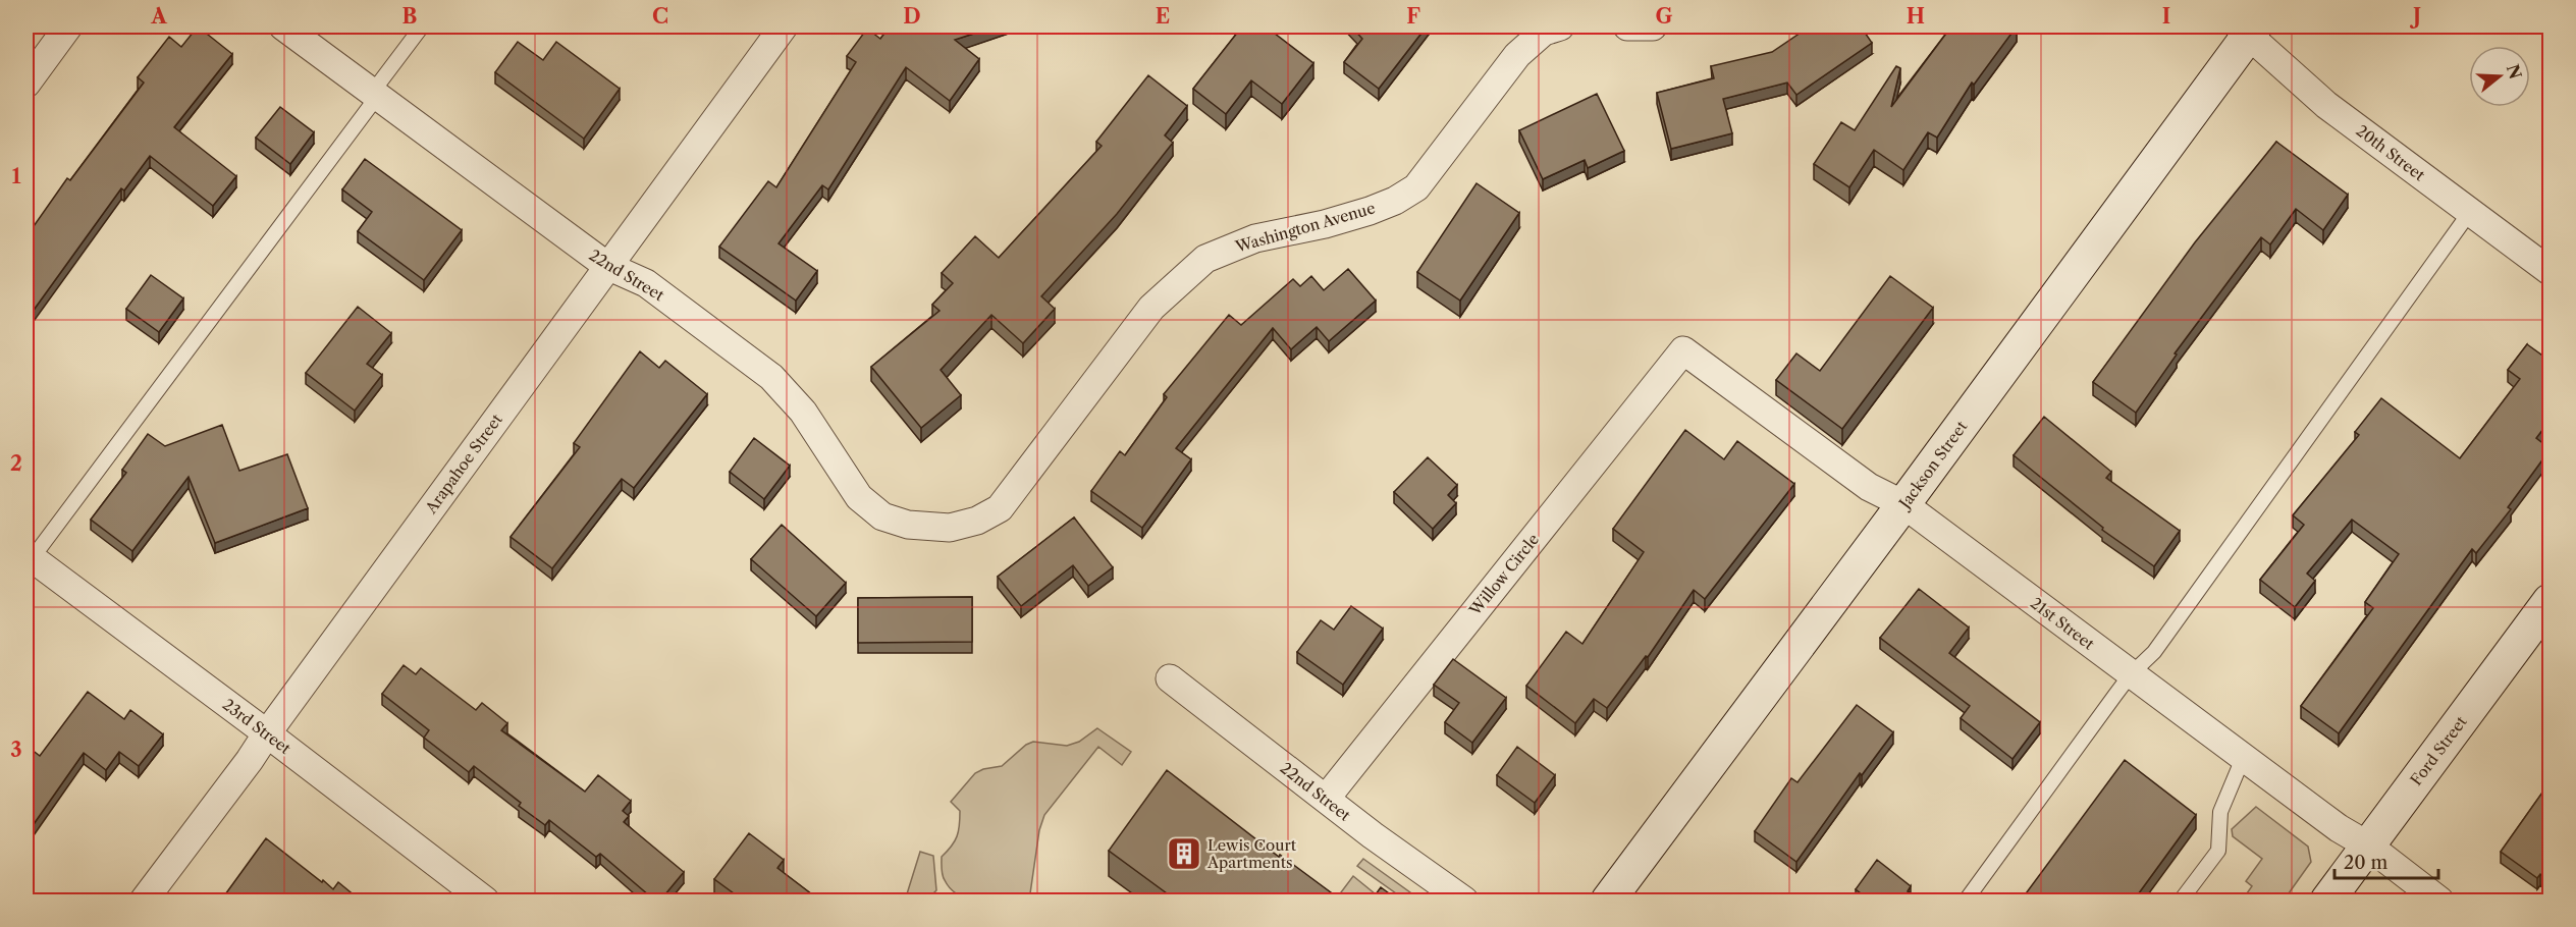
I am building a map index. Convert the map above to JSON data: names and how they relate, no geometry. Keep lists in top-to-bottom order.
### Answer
{
  "streets": {
    "main road": ["Jackson Street", "Ford Street"],
    "street": [
      "20th Street",
      "Washington Avenue",
      "22nd Street",
      "Arapahoe Street",
      "Willow Circle",
      "21st Street",
      "23rd Street"
    ]
  },
  "crossings": [
    ["20th Street", "Jackson Street"],
    ["Washington Avenue", "22nd Street"],
    ["22nd Street", "Arapahoe Street"],
    ["22nd Street", "Willow Circle"],
    ["Arapahoe Street", "23rd Street"],
    ["Jackson Street", "21st Street"],
    ["Willow Circle", "21st Street"],
    ["21st Street", "Ford Street"]
  ],
  "places": {
    "building": ["Lewis Court Apartments"]
  },
  "scale_bar": "20 m",
  "north": "right",
  "grid": {
    "columns": [
      "A",
      "B",
      "C",
      "D",
      "E",
      "F",
      "G",
      "H",
      "I",
      "J"
    ],
    "rows": ["1", "2", "3"]
  }
}
